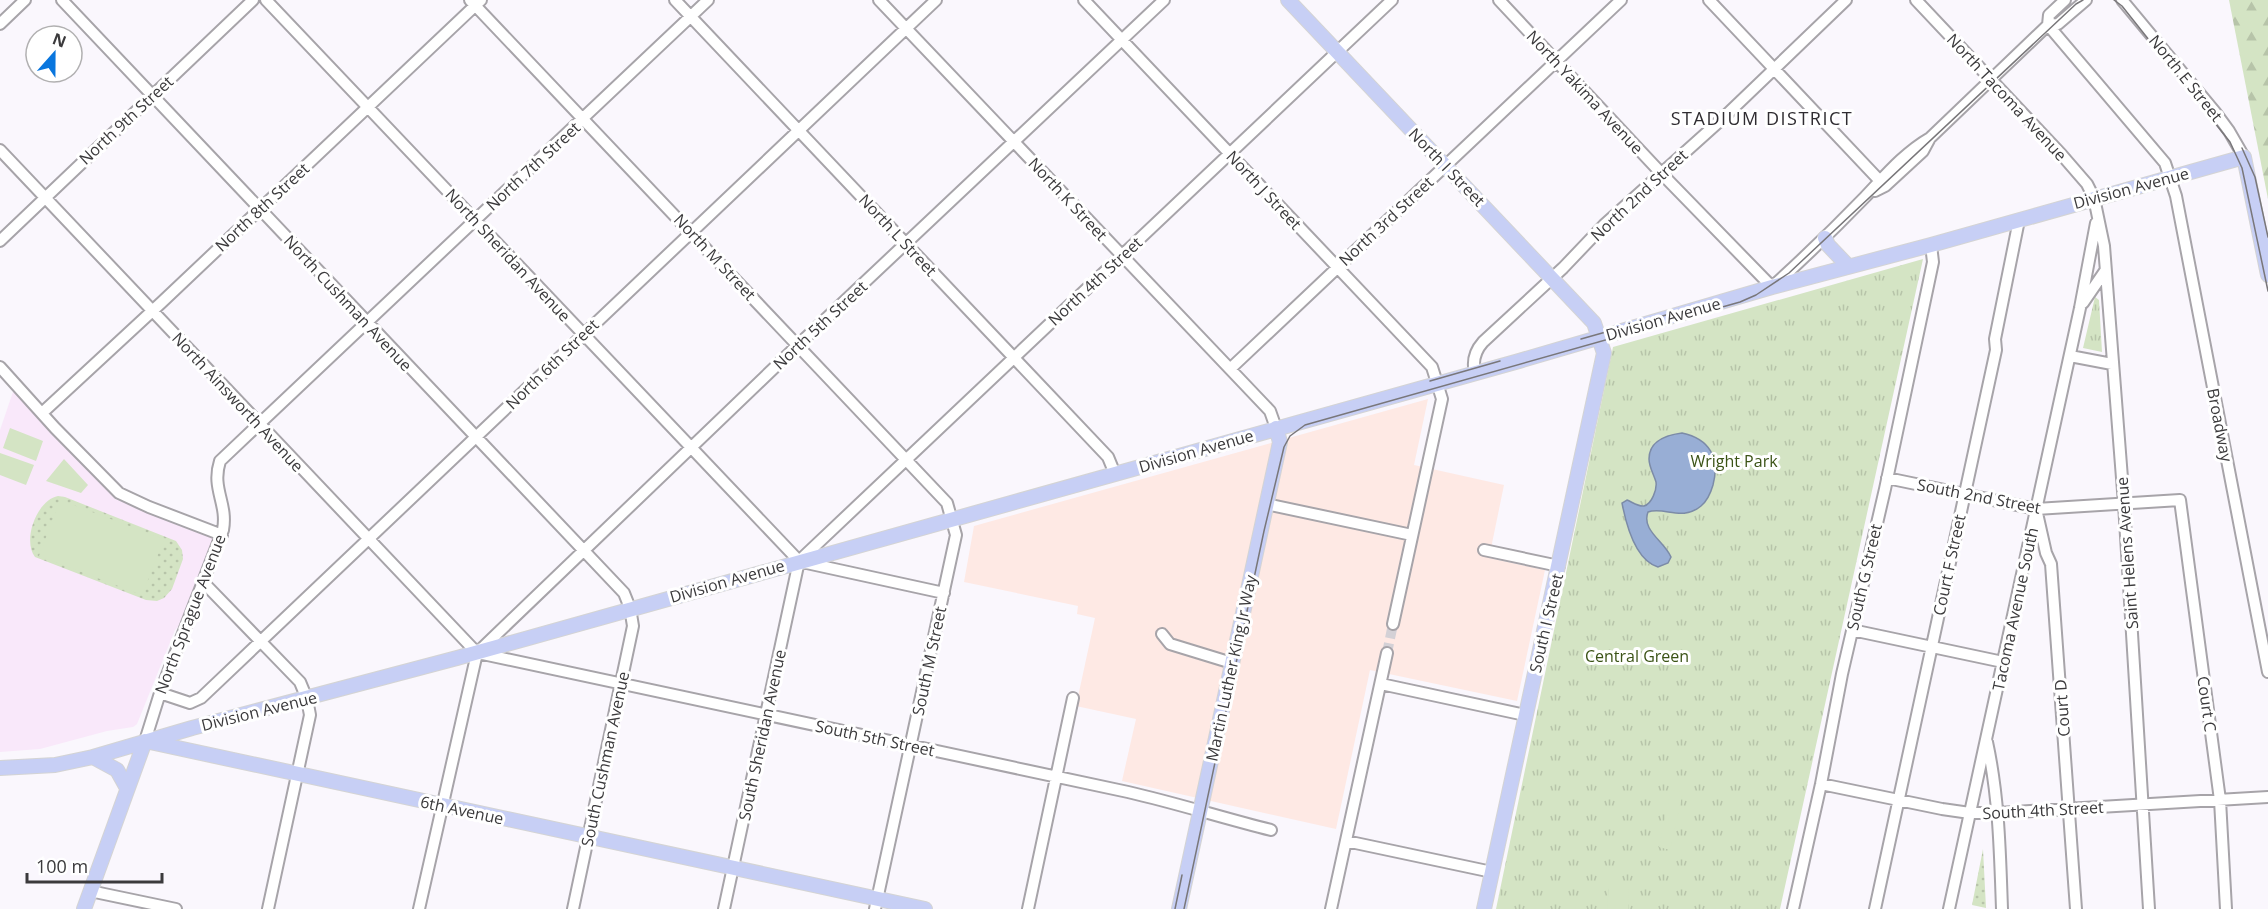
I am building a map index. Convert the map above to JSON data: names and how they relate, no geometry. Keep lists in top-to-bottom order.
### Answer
{
  "streets": {
    "main road": [
      "North I Street",
      "Division Avenue",
      "South I Street",
      "Martin Luther King Jr Way",
      "6th Avenue"
    ],
    "street": [
      "North E Street",
      "North Yakima Avenue",
      "North Tacoma Avenue",
      "North 9th Street",
      "North 7th Street",
      "North J Street",
      "North 2nd Street",
      "North K Street",
      "North 8th Street",
      "North 3rd Street",
      "North L Street",
      "North Sheridan Avenue",
      "North M Street",
      "North 4th Street",
      "North Cushman Avenue",
      "North 5th Street",
      "North 6th Street",
      "North Ainsworth Avenue",
      "Broadway",
      "South 2nd Street",
      "Saint Helens Avenue",
      "Court F Street",
      "South G Street",
      "Tacoma Avenue South",
      "North Sprague Avenue",
      "South M Street",
      "Court C",
      "Court D",
      "South Sheridan Avenue",
      "South 5th Street",
      "South Cushman Avenue",
      "South 4th Street"
    ]
  },
  "crossings": [
    ["North E Street", "Division Avenue"],
    ["North Yakima Avenue", "Division Avenue"],
    ["North Yakima Avenue", "North 2nd Street"],
    ["North Yakima Avenue", "North 3rd Street"],
    ["North Tacoma Avenue", "Division Avenue"],
    ["North Tacoma Avenue", "Saint Helens Avenue"],
    ["North 9th Street", "North Cushman Avenue"],
    ["North 9th Street", "North Ainsworth Avenue"],
    ["North 7th Street", "North L Street"],
    ["North 7th Street", "North Sheridan Avenue"],
    ["North 7th Street", "North M Street"],
    ["North 7th Street", "North Cushman Avenue"],
    ["North 7th Street", "North Ainsworth Avenue"],
    ["North 7th Street", "North Sprague Avenue"],
    ["North I Street", "Division Avenue"],
    ["North I Street", "North 2nd Street"],
    ["North I Street", "North 3rd Street"],
    ["North I Street", "North 4th Street"],
    ["North I Street", "South I Street"],
    ["Division Avenue", "North J Street"],
    ["Division Avenue", "North 2nd Street"],
    ["Division Avenue", "North K Street"],
    ["Division Avenue", "North L Street"],
    ["Division Avenue", "North Sheridan Avenue"],
    ["Division Avenue", "North M Street"],
    ["Division Avenue", "North 4th Street"],
    ["Division Avenue", "North Cushman Avenue"],
    ["Division Avenue", "North 5th Street"],
    ["Division Avenue", "North Ainsworth Avenue"],
    ["Division Avenue", "Broadway"],
    ["Division Avenue", "Saint Helens Avenue"],
    ["Division Avenue", "Court F Street"],
    ["Division Avenue", "South G Street"],
    ["Division Avenue", "North Sprague Avenue"],
    ["Division Avenue", "South I Street"],
    ["Division Avenue", "South M Street"],
    ["Division Avenue", "Martin Luther King Jr Way"],
    ["Division Avenue", "South Sheridan Avenue"],
    ["Division Avenue", "South 5th Street"],
    ["Division Avenue", "South Cushman Avenue"],
    ["Division Avenue", "6th Avenue"],
    ["North J Street", "North 3rd Street"],
    ["North J Street", "North 4th Street"],
    ["North J Street", "North 5th Street"],
    ["North K Street", "North 3rd Street"],
    ["North K Street", "North 4th Street"],
    ["North K Street", "North 5th Street"],
    ["North K Street", "North 6th Street"],
    ["North K Street", "Martin Luther King Jr Way"],
    ["North 8th Street", "North Sheridan Avenue"],
    ["North 8th Street", "North M Street"],
    ["North 8th Street", "North Cushman Avenue"],
    ["North 8th Street", "North Ainsworth Avenue"],
    ["North L Street", "North 4th Street"],
    ["North L Street", "North 5th Street"],
    ["North L Street", "North 6th Street"],
    ["North Sheridan Avenue", "North 4th Street"],
    ["North Sheridan Avenue", "North 5th Street"],
    ["North Sheridan Avenue", "North 6th Street"],
    ["North Sheridan Avenue", "South Sheridan Avenue"],
    ["North M Street", "North 4th Street"],
    ["North M Street", "North 5th Street"],
    ["North M Street", "North 6th Street"],
    ["North M Street", "South M Street"],
    ["North 4th Street", "South Sheridan Avenue"],
    ["North Cushman Avenue", "North 5th Street"],
    ["North Cushman Avenue", "North 6th Street"],
    ["North Cushman Avenue", "South Cushman Avenue"],
    ["North 5th Street", "North Ainsworth Avenue"],
    ["North 5th Street", "South 5th Street"],
    ["North 6th Street", "North Ainsworth Avenue"],
    ["North 6th Street", "North Sprague Avenue"],
    ["North Ainsworth Avenue", "South 5th Street"],
    ["South 2nd Street", "Saint Helens Avenue"],
    ["South 2nd Street", "Court F Street"],
    ["South 2nd Street", "South G Street"],
    ["South 2nd Street", "Tacoma Avenue South"],
    ["South 2nd Street", "Court C"],
    ["South 2nd Street", "Court D"],
    ["Saint Helens Avenue", "Tacoma Avenue South"],
    ["Saint Helens Avenue", "South 4th Street"],
    ["Court F Street", "South 4th Street"],
    ["South G Street", "South 4th Street"],
    ["Tacoma Avenue South", "Court D"],
    ["Tacoma Avenue South", "South 4th Street"],
    ["North Sprague Avenue", "6th Avenue"],
    ["South M Street", "South 5th Street"],
    ["South M Street", "6th Avenue"],
    ["Martin Luther King Jr Way", "South 5th Street"],
    ["Court C", "South 4th Street"],
    ["Court D", "South 4th Street"],
    ["South Sheridan Avenue", "South 5th Street"],
    ["South Sheridan Avenue", "6th Avenue"],
    ["South 5th Street", "South Cushman Avenue"],
    ["South Cushman Avenue", "6th Avenue"]
  ],
  "districts": ["STADIUM DISTRICT"],
  "parks": ["Wright Park", "Central Green"],
  "scale_bar": "100 m",
  "north": "top"
}
